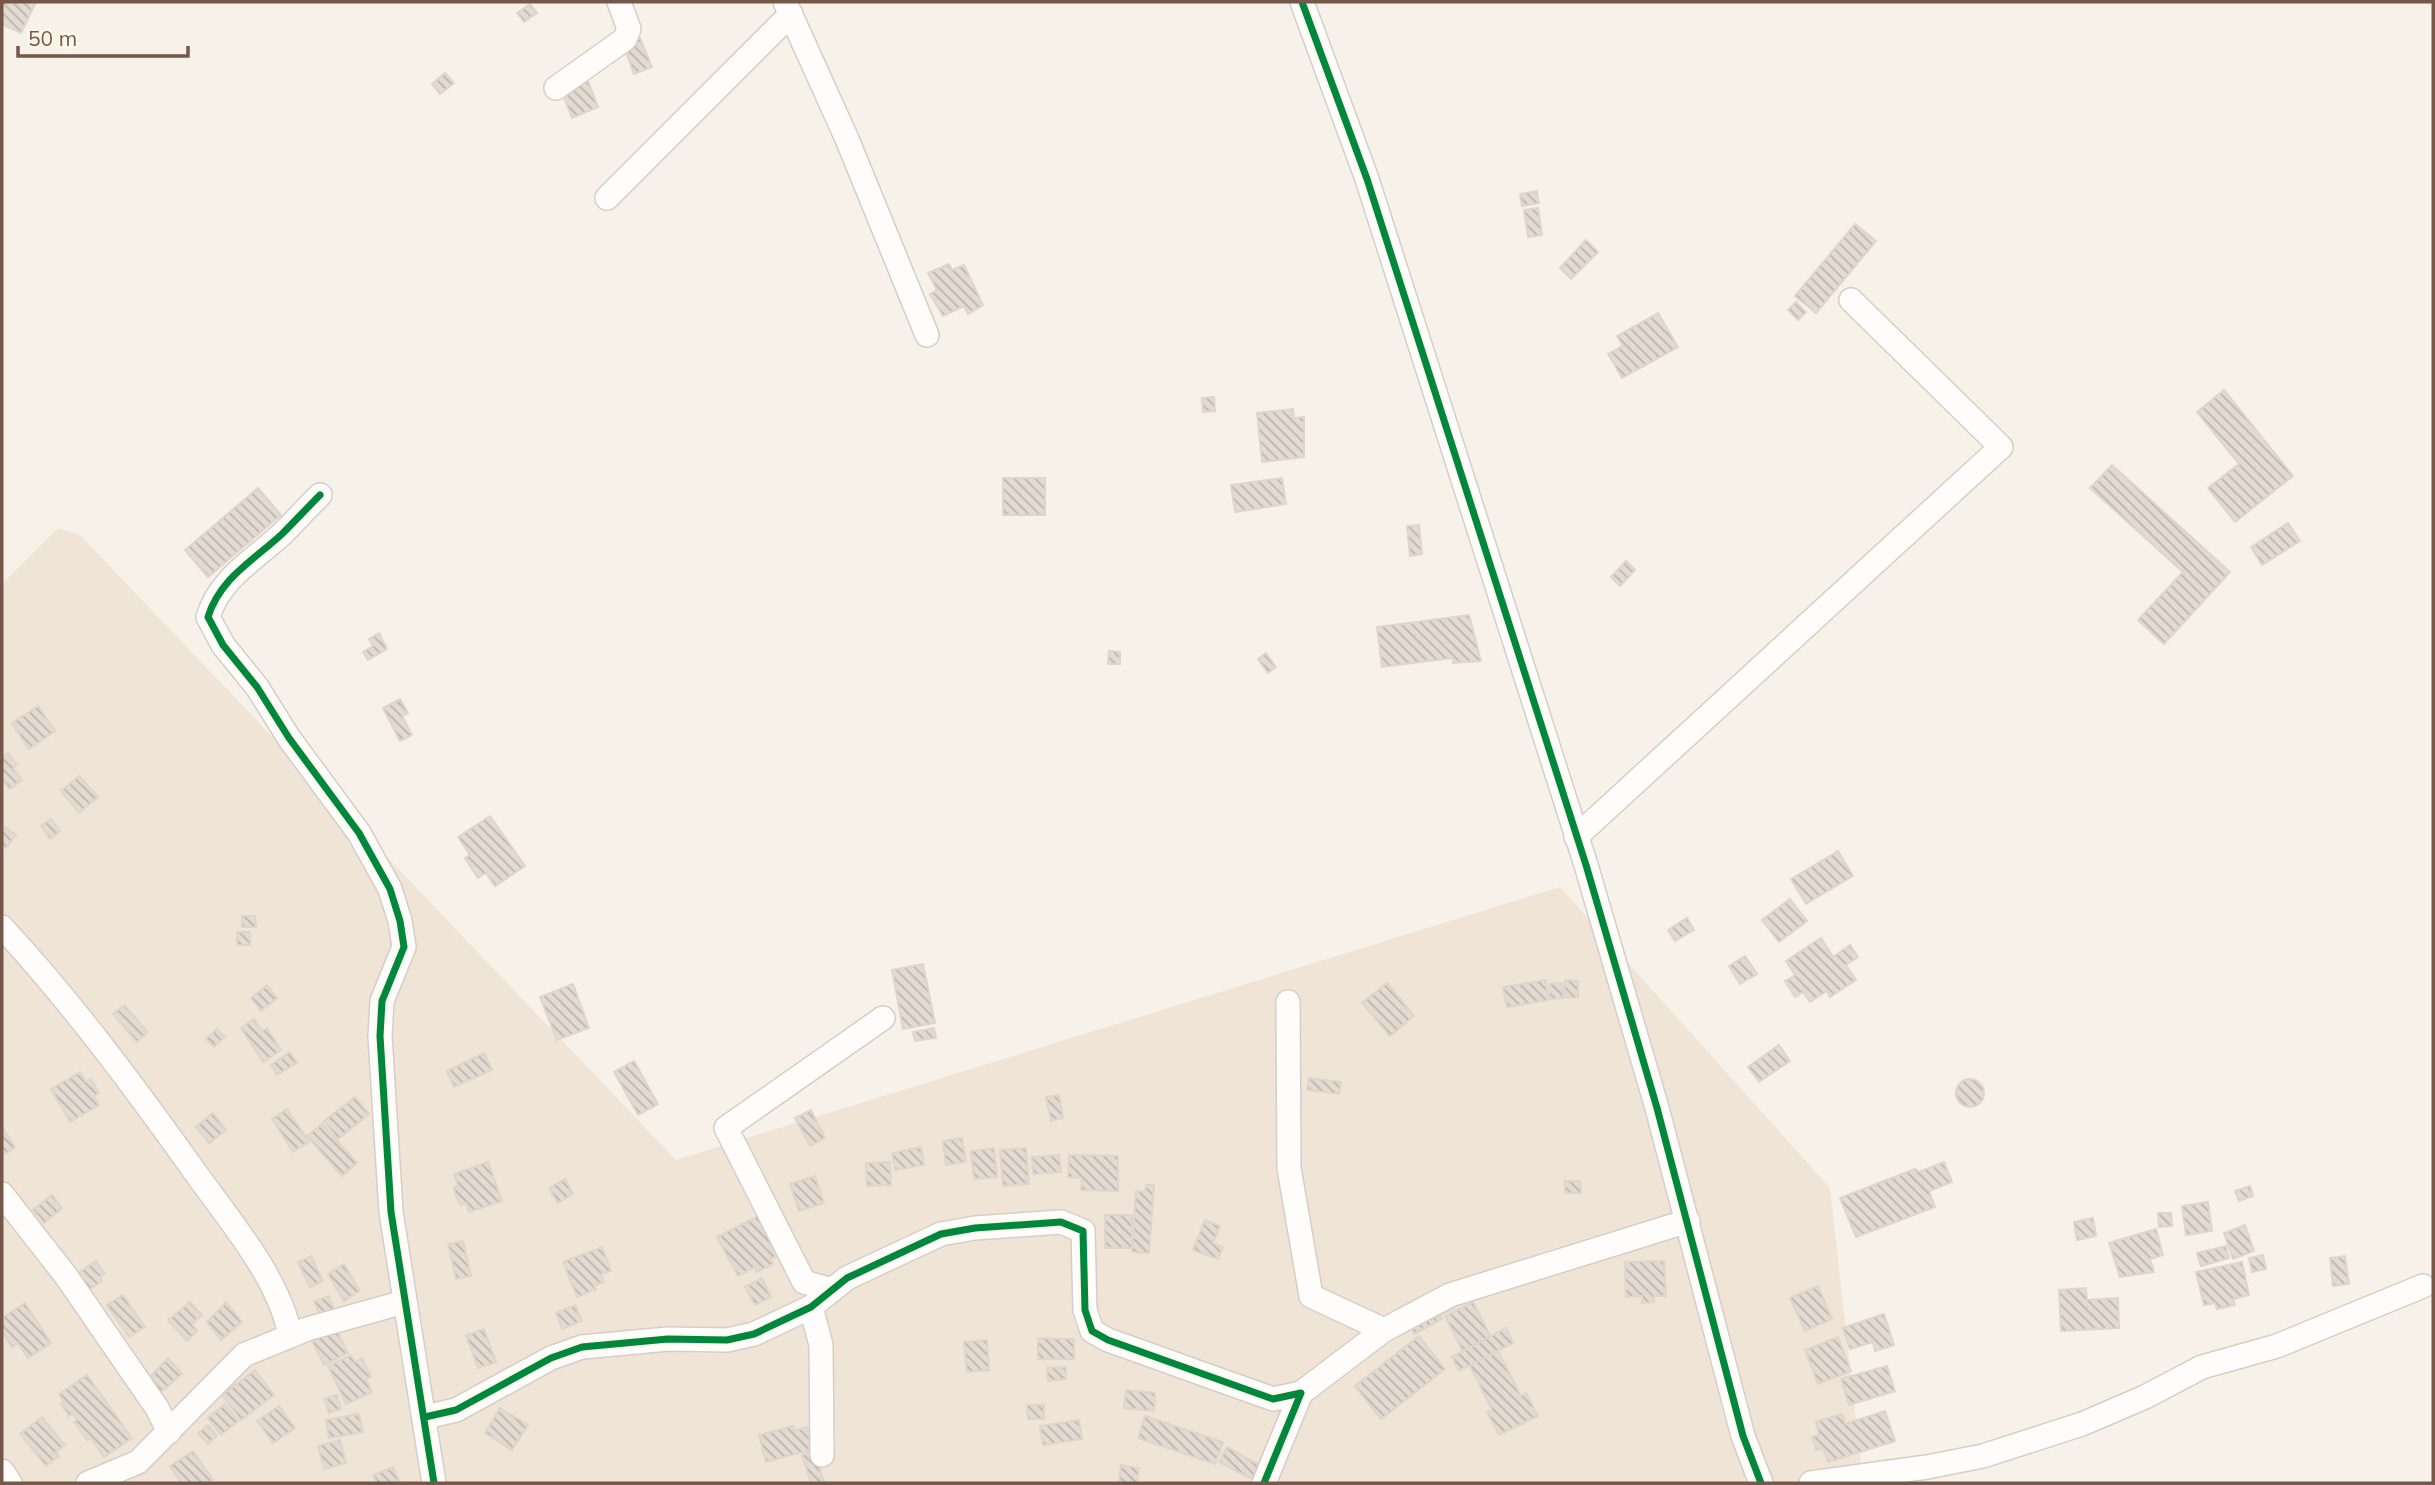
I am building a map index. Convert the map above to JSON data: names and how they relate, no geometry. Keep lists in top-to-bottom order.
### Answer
{
  "scale_bar": "50 m"
}
